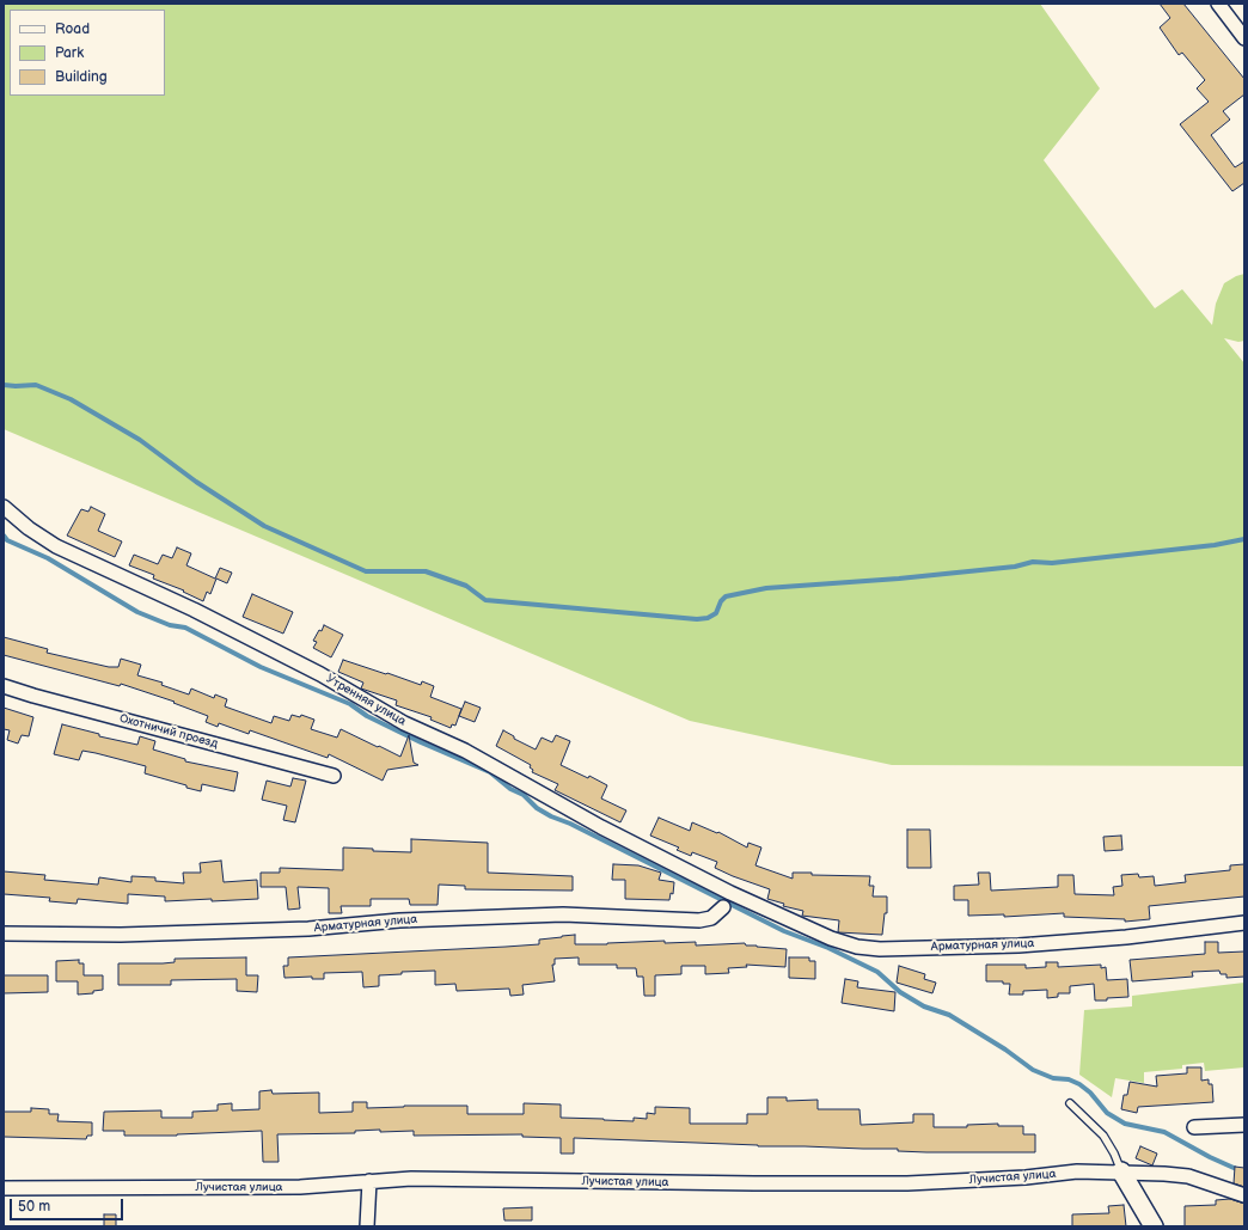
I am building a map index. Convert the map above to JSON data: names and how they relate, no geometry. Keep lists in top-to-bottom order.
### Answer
{
  "streets": {
    "street": [
      "Утренняя улица",
      "Охотничий проезд",
      "Арматурная улица",
      "Лучистая улица"
    ]
  },
  "crossings": [
    ["Утренняя улица", "Арматурная улица"]
  ],
  "legend": ["Road", "Park", "Building"],
  "scale_bar": "50 m"
}
